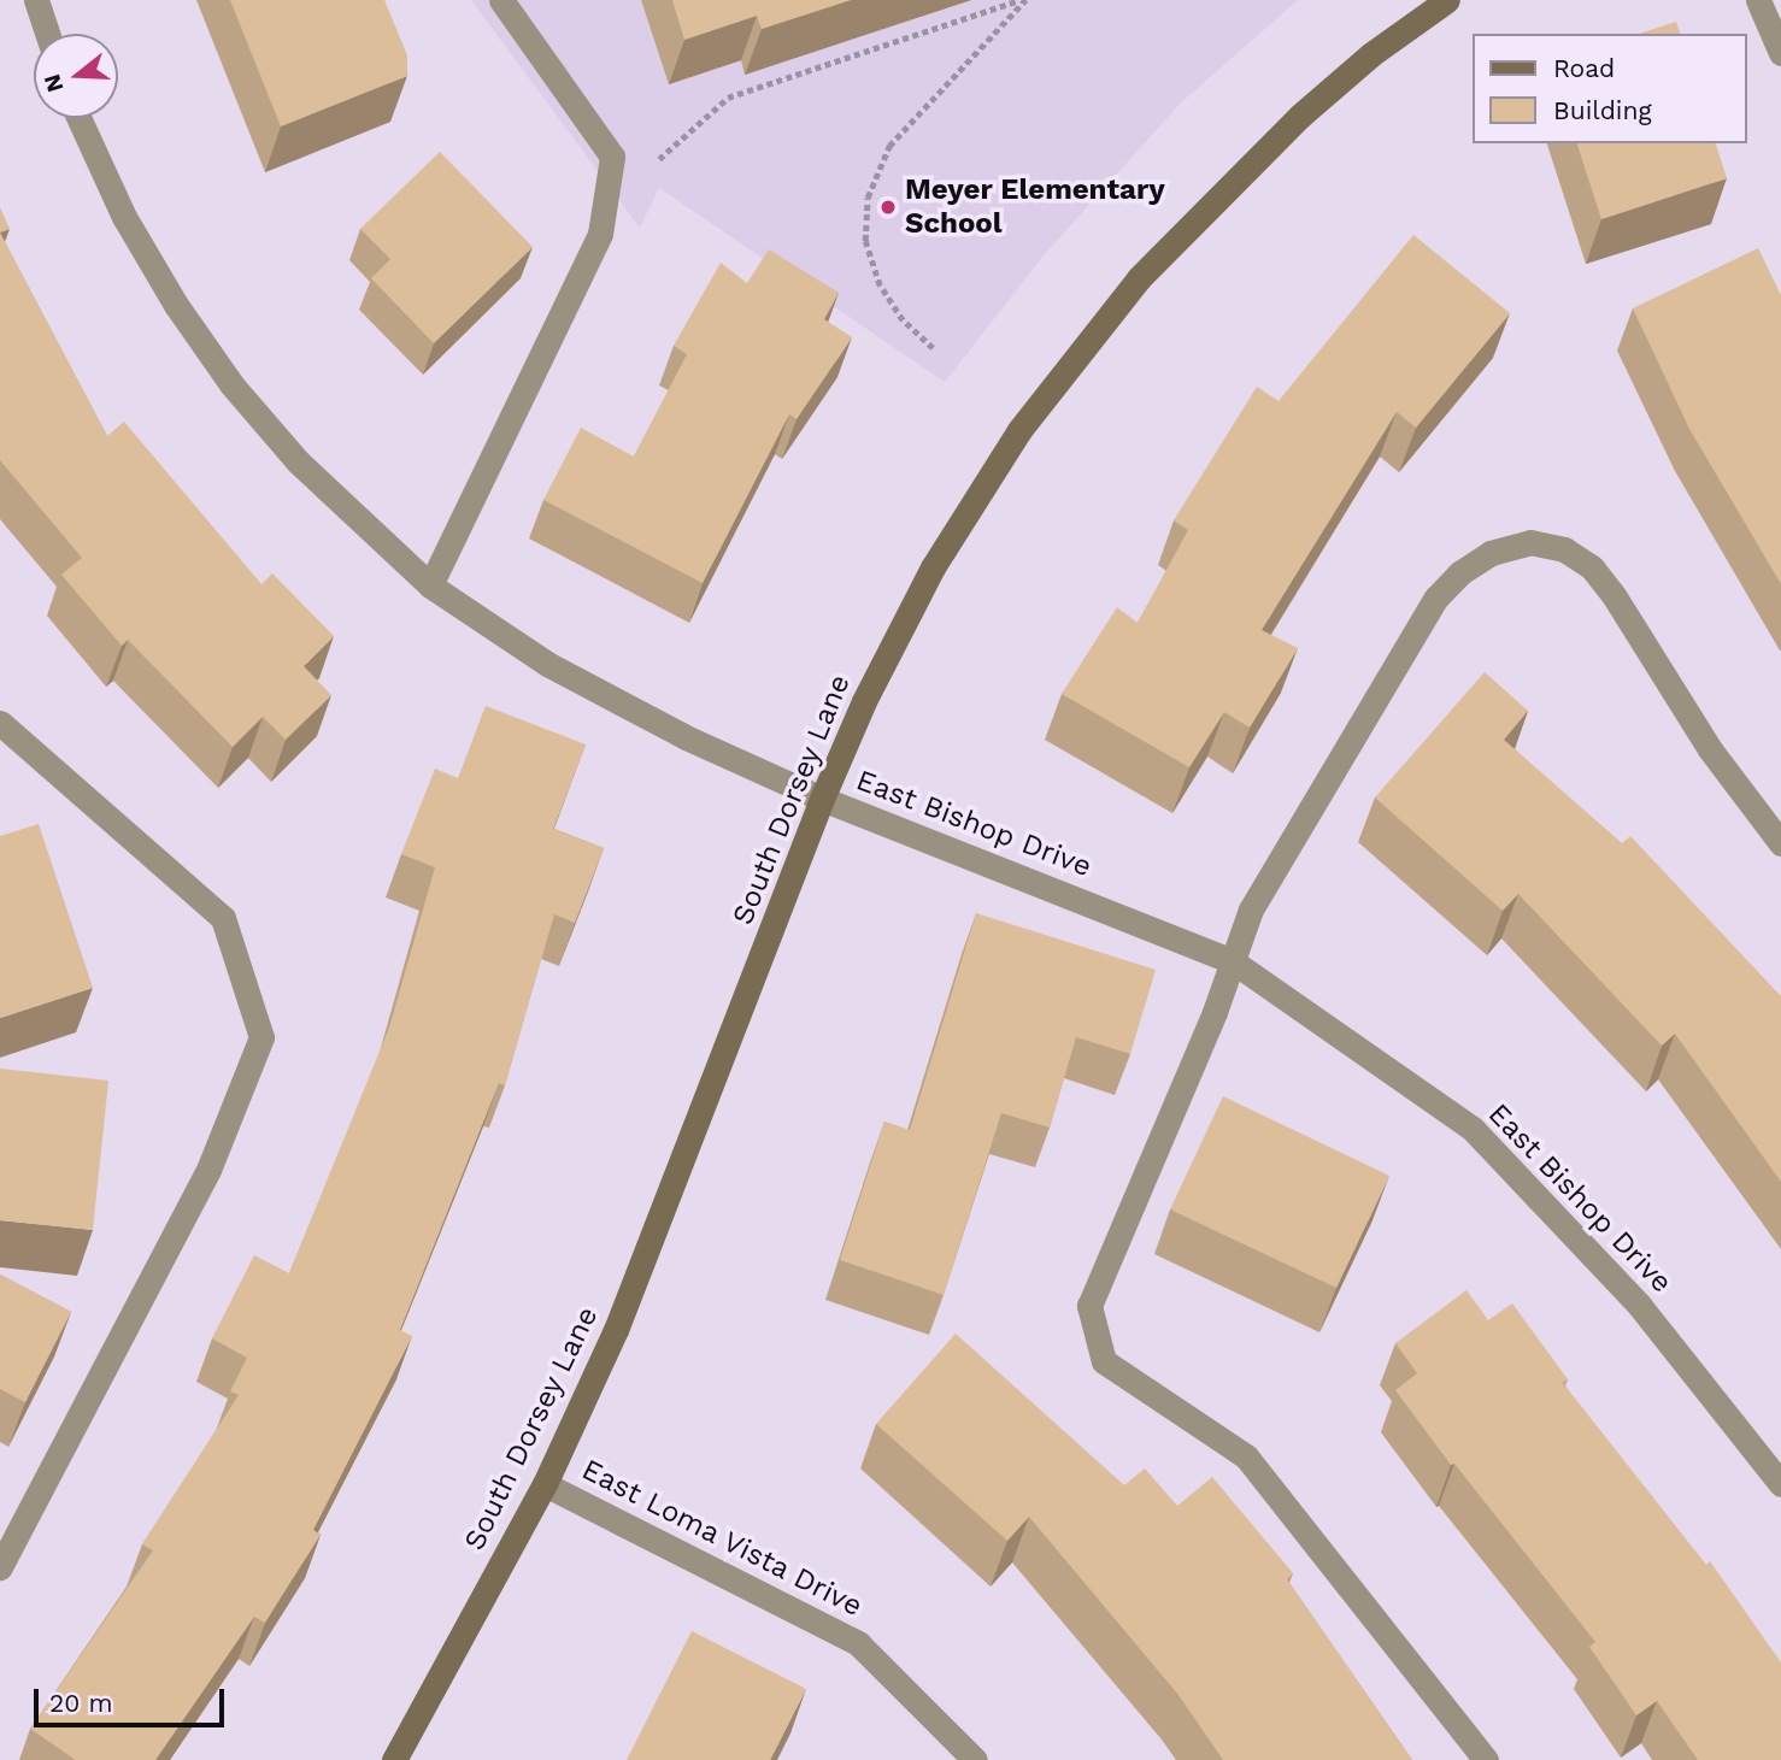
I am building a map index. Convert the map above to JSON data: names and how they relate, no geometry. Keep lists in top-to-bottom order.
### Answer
{
  "streets": {
    "street": ["South Dorsey Lane", "East Bishop Drive", "East Loma Vista Drive"]
  },
  "crossings": [
    ["South Dorsey Lane", "East Bishop Drive"],
    ["South Dorsey Lane", "East Loma Vista Drive"]
  ],
  "places": ["Meyer Elementary School"],
  "legend": ["Road", "Building"],
  "scale_bar": "20 m",
  "north": "left"
}
